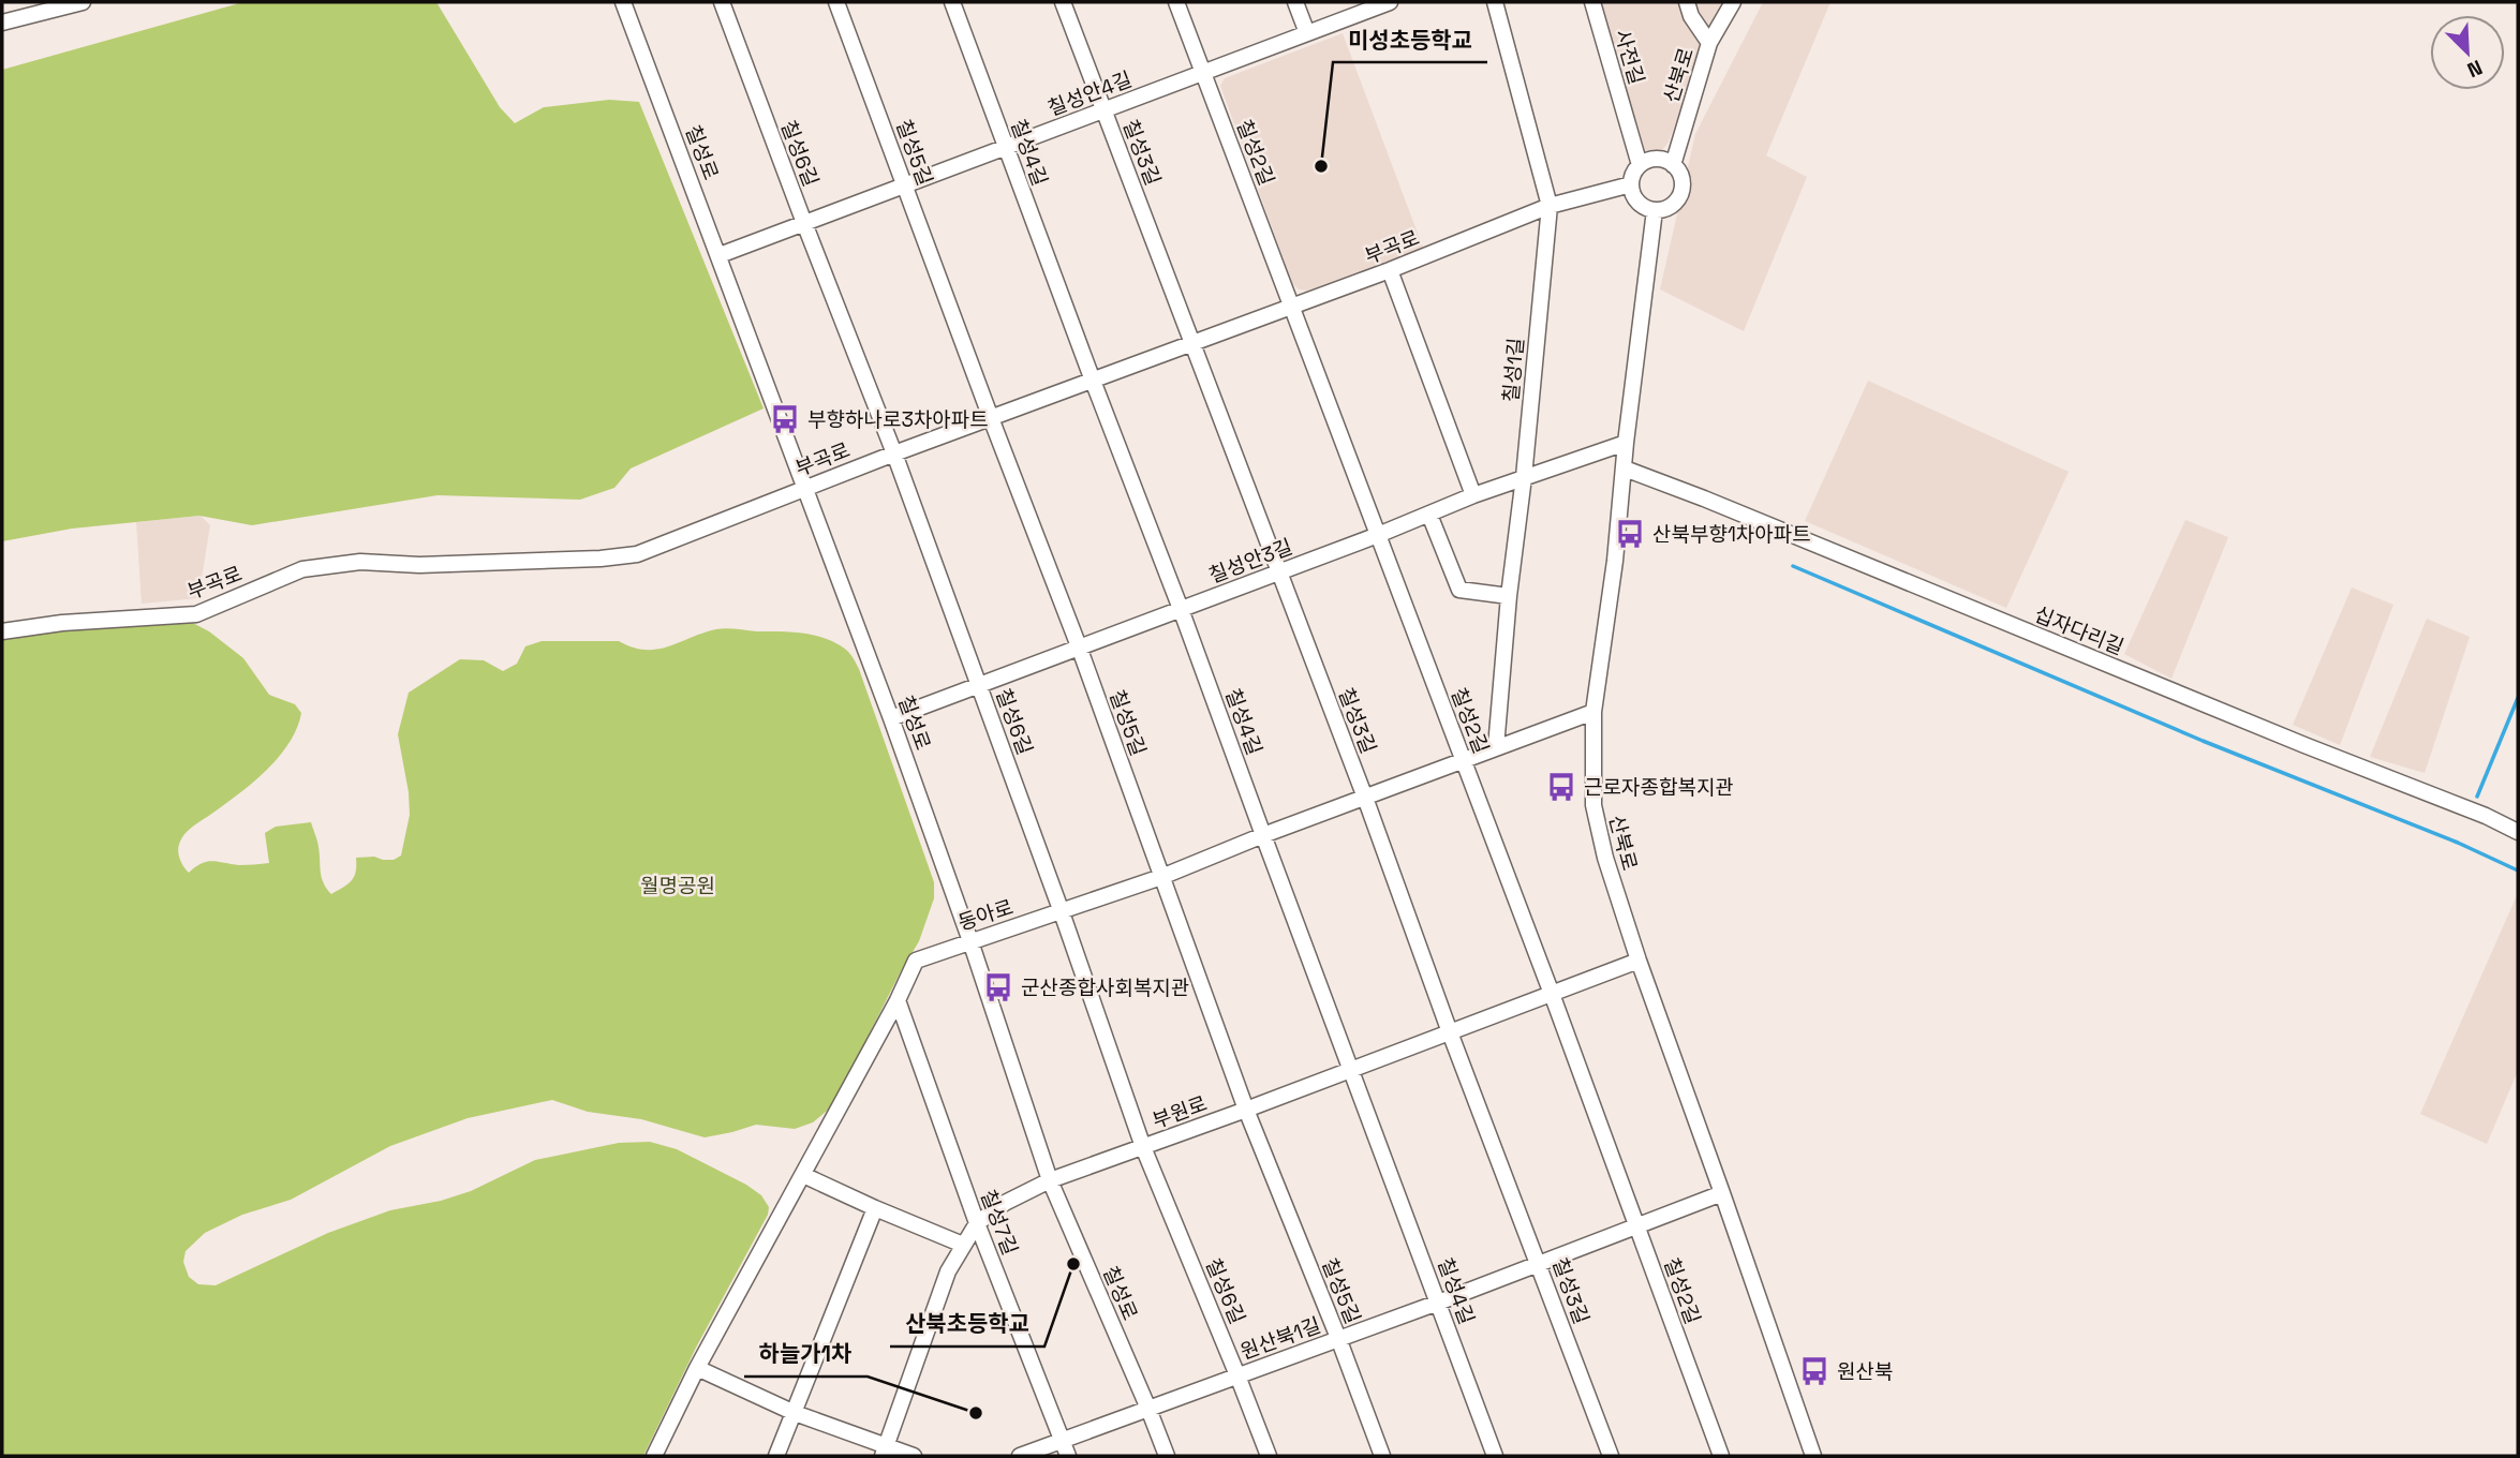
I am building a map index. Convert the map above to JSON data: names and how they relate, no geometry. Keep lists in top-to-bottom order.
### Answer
{
  "streets": {
    "street": [
      "사전길",
      "산북로",
      "칠성안4길",
      "칠성로",
      "칠성5길",
      "칠성4길",
      "칠성3길",
      "칠성2길",
      "칠성6길",
      "부곡로",
      "칠성1길",
      "칠성안3길",
      "십자다리길",
      "동아로",
      "부원로",
      "칠성7길",
      "원산북1길"
    ]
  },
  "crossings": [
    ["사전길", "산북로"],
    ["사전길", "부곡로"],
    ["산북로", "부곡로"],
    ["산북로", "칠성안3길"],
    ["산북로", "십자다리길"],
    ["산북로", "동아로"],
    ["산북로", "부원로"],
    ["산북로", "원산북1길"],
    ["칠성안4길", "칠성로"],
    ["칠성안4길", "칠성5길"],
    ["칠성안4길", "칠성4길"],
    ["칠성안4길", "칠성3길"],
    ["칠성안4길", "칠성2길"],
    ["칠성안4길", "칠성6길"],
    ["칠성로", "부곡로"],
    ["칠성로", "칠성안3길"],
    ["칠성로", "동아로"],
    ["칠성로", "부원로"],
    ["칠성로", "원산북1길"],
    ["칠성5길", "부곡로"],
    ["칠성5길", "칠성안3길"],
    ["칠성5길", "동아로"],
    ["칠성5길", "부원로"],
    ["칠성5길", "원산북1길"],
    ["칠성4길", "부곡로"],
    ["칠성4길", "칠성안3길"],
    ["칠성4길", "동아로"],
    ["칠성4길", "부원로"],
    ["칠성4길", "원산북1길"],
    ["칠성3길", "부곡로"],
    ["칠성3길", "칠성안3길"],
    ["칠성3길", "동아로"],
    ["칠성3길", "부원로"],
    ["칠성3길", "원산북1길"],
    ["칠성2길", "부곡로"],
    ["칠성2길", "칠성안3길"],
    ["칠성2길", "동아로"],
    ["칠성2길", "부원로"],
    ["칠성2길", "원산북1길"],
    ["칠성6길", "부곡로"],
    ["칠성6길", "칠성안3길"],
    ["칠성6길", "동아로"],
    ["칠성6길", "부원로"],
    ["칠성6길", "원산북1길"],
    ["부곡로", "칠성1길"],
    ["칠성1길", "칠성안3길"],
    ["칠성1길", "동아로"],
    ["동아로", "칠성7길"],
    ["부원로", "칠성7길"],
    ["칠성7길", "원산북1길"]
  ],
  "parks": ["월명공원"],
  "places": {
    "other": ["미성초등학교", "산북초등학교", "하늘가1차"],
    "bus stop": [
      "부향하나로3차아파트",
      "산북부향1차아파트",
      "근로자종합복지관",
      "군산종합사회복지관",
      "원산북"
    ]
  },
  "north": "bottom right"
}
